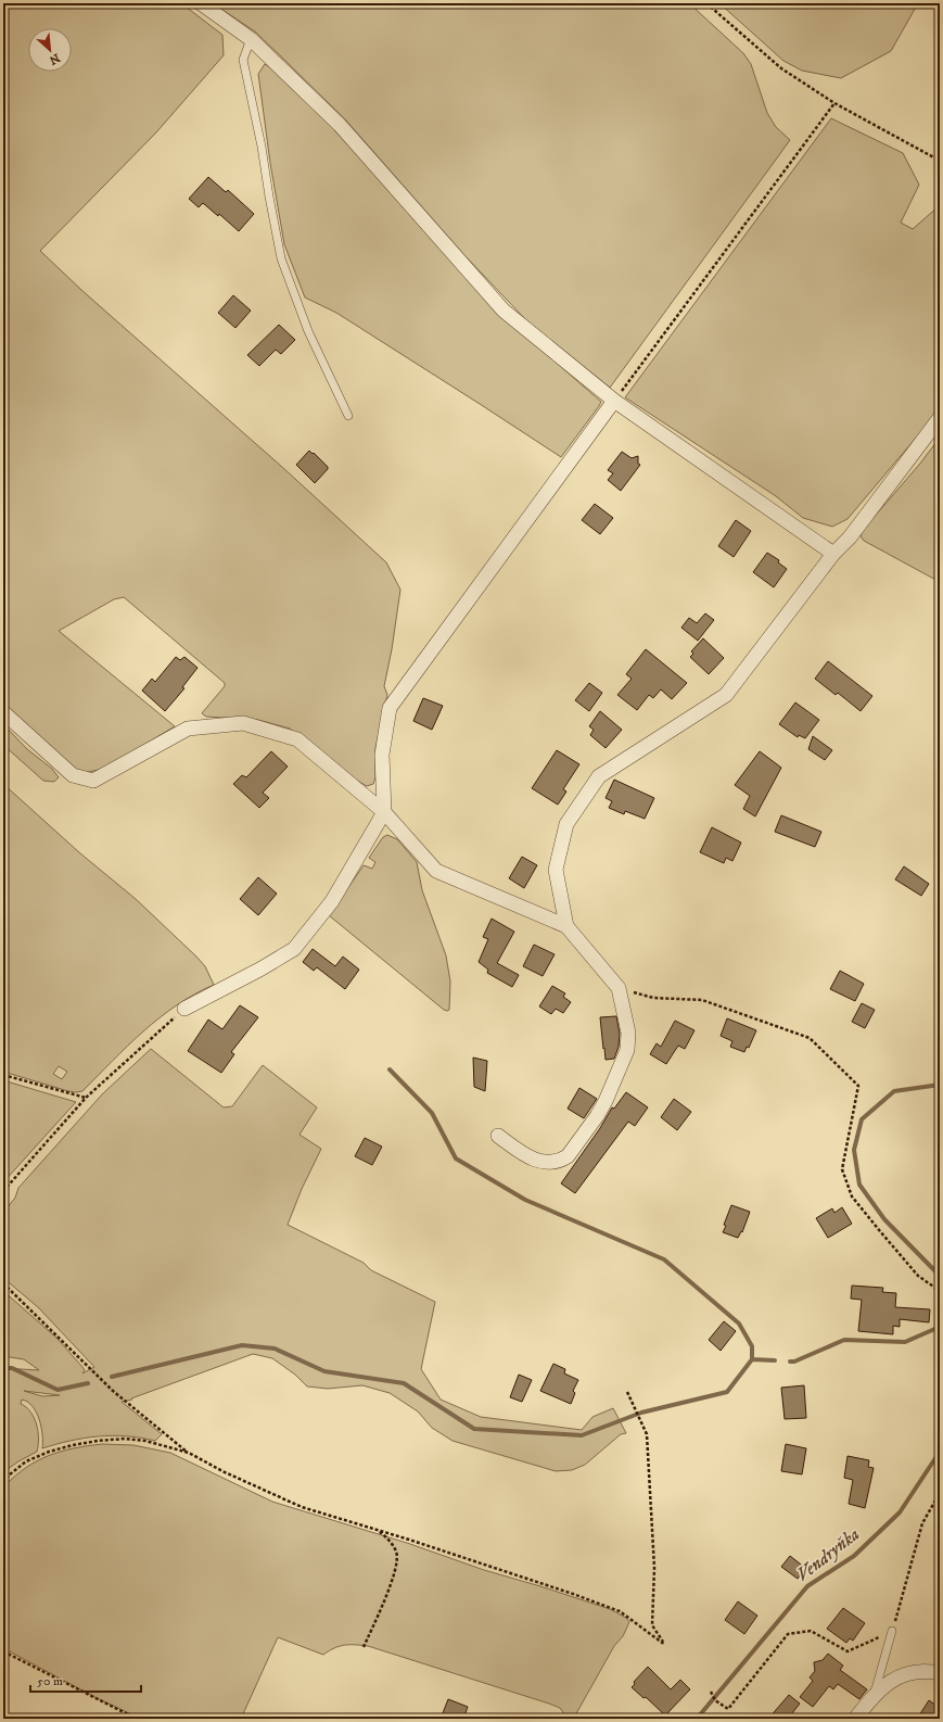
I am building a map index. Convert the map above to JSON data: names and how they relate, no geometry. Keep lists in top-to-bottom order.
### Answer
{
  "water": ["Vendryňka"],
  "scale_bar": "50 m",
  "north": "bottom right"
}
